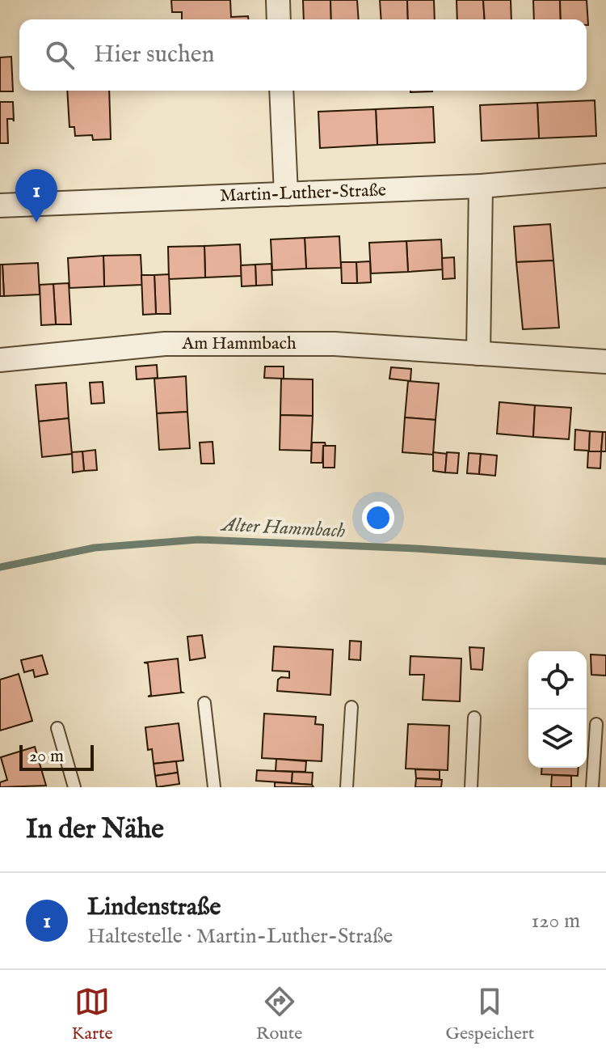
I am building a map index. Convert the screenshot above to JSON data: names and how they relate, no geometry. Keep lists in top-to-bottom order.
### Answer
{
  "streets": {
    "street": ["Martin-Luther-Straße", "Am Hammbach"]
  },
  "water": ["Alter Hammbach"],
  "scale_bar": "20 m",
  "page": {
    "search": "Hier suchen",
    "pins": "1",
    "scale": "20 m",
    "heading": "In der Nähe",
    "list": [
      {
        "mark": "1",
        "name": "Lindenstraße",
        "note": "Haltestelle · Martin-Luther-Straße",
        "value": "120 m"
      }
    ],
    "nav": ["Karte", "Route", "Gespeichert"]
  }
}
